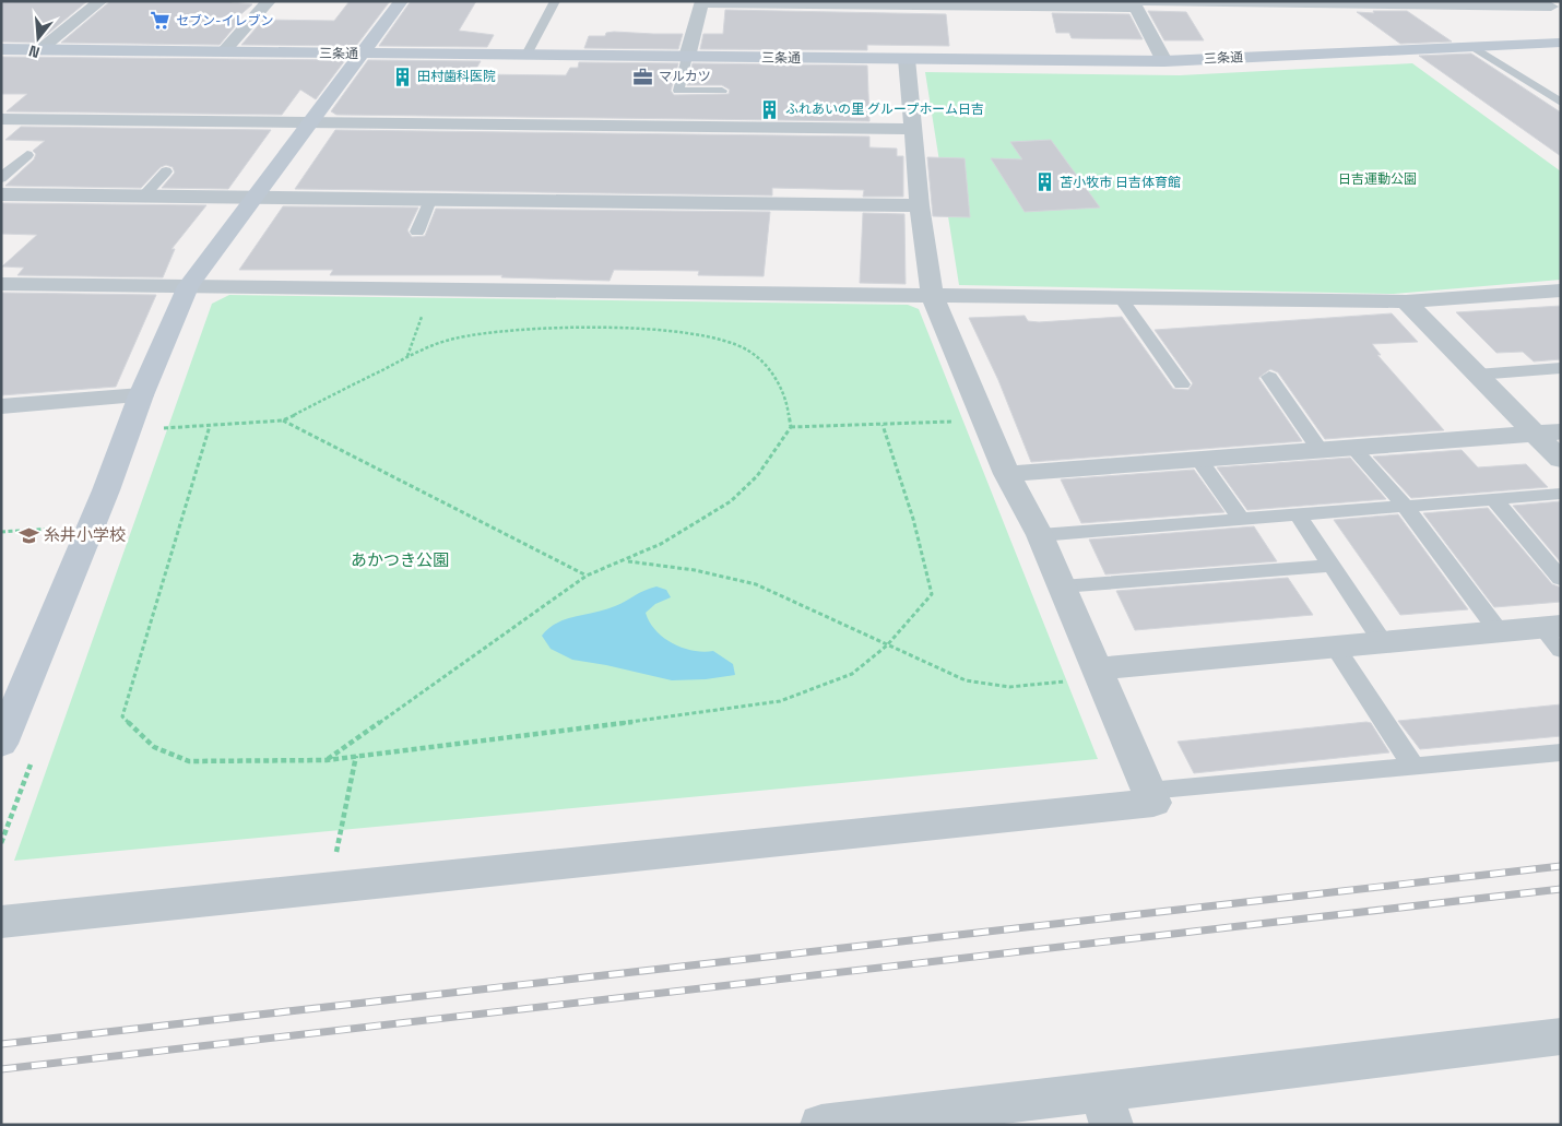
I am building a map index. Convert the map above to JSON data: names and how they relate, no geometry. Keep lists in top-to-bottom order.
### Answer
{
  "streets": {
    "street": ["三条通"]
  },
  "parks": ["日吉運動公園", "あかつき公園"],
  "places": {
    "supermarket": ["セブン-イレブン"],
    "building": ["田村歯科医院", "ふれあいの里 グループホーム日吉", "苫小牧市 日吉体育館"],
    "office": ["マルカツ"],
    "school or university": ["糸井小学校"]
  },
  "north": "bottom"
}
